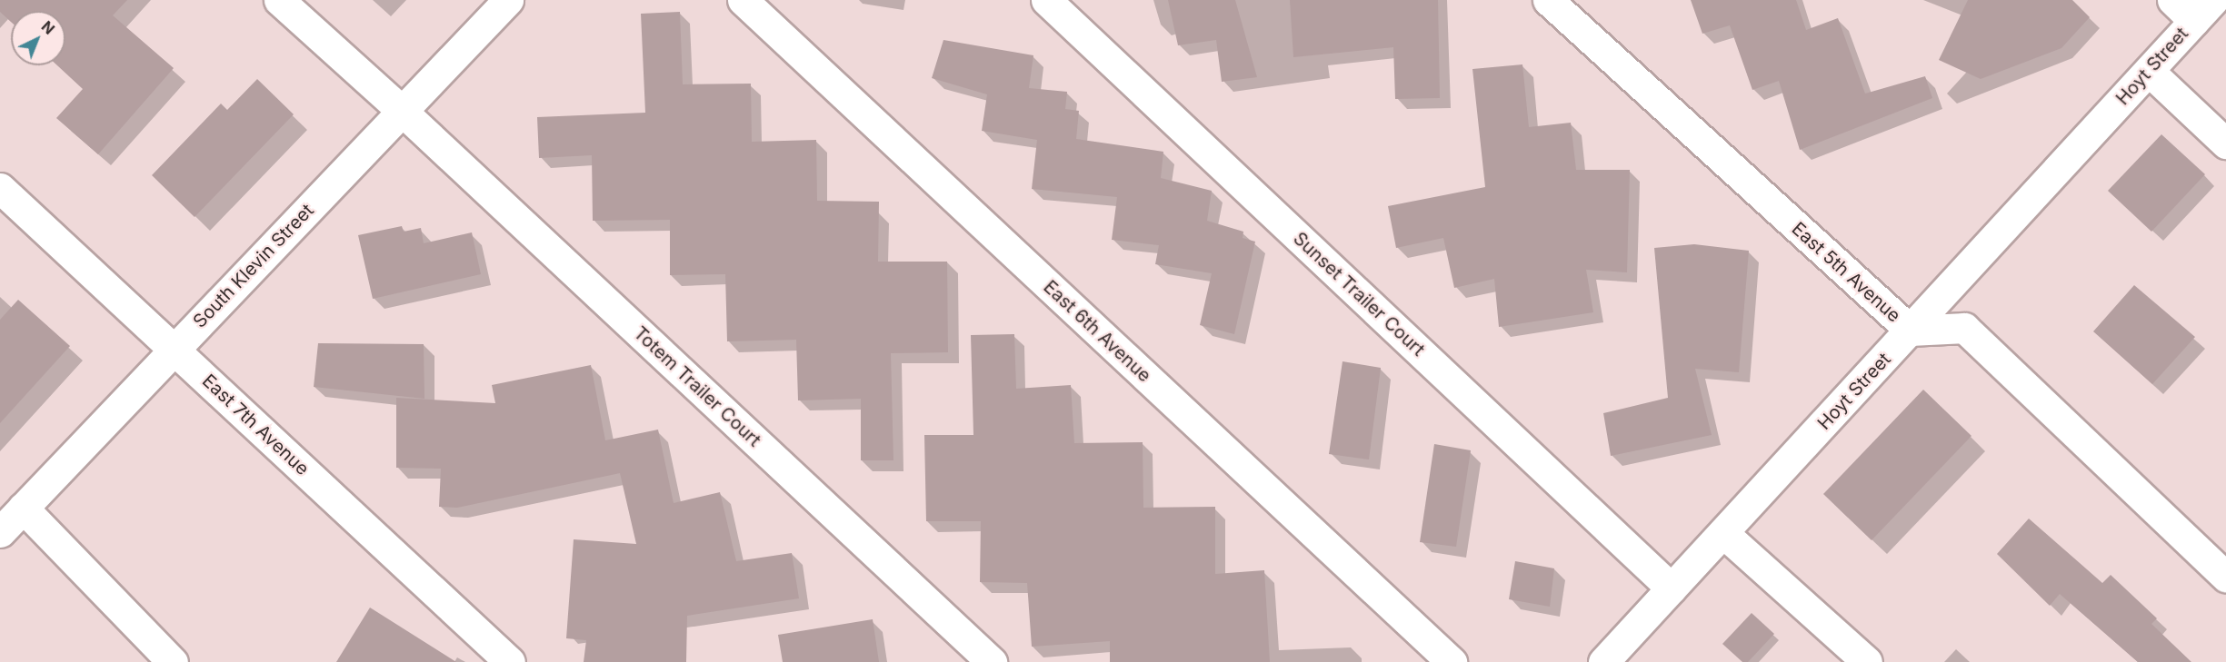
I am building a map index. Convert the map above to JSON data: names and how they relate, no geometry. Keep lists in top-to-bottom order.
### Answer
{
  "streets": {
    "street": [
      "Hoyt Street",
      "South Klevin Street",
      "East 5th Avenue",
      "Sunset Trailer Court",
      "East 6th Avenue",
      "Totem Trailer Court",
      "East 7th Avenue"
    ]
  },
  "crossings": [
    ["Hoyt Street", "East 5th Avenue"],
    ["Hoyt Street", "Sunset Trailer Court"],
    ["South Klevin Street", "Totem Trailer Court"],
    ["South Klevin Street", "East 7th Avenue"]
  ],
  "north": "top right"
}
